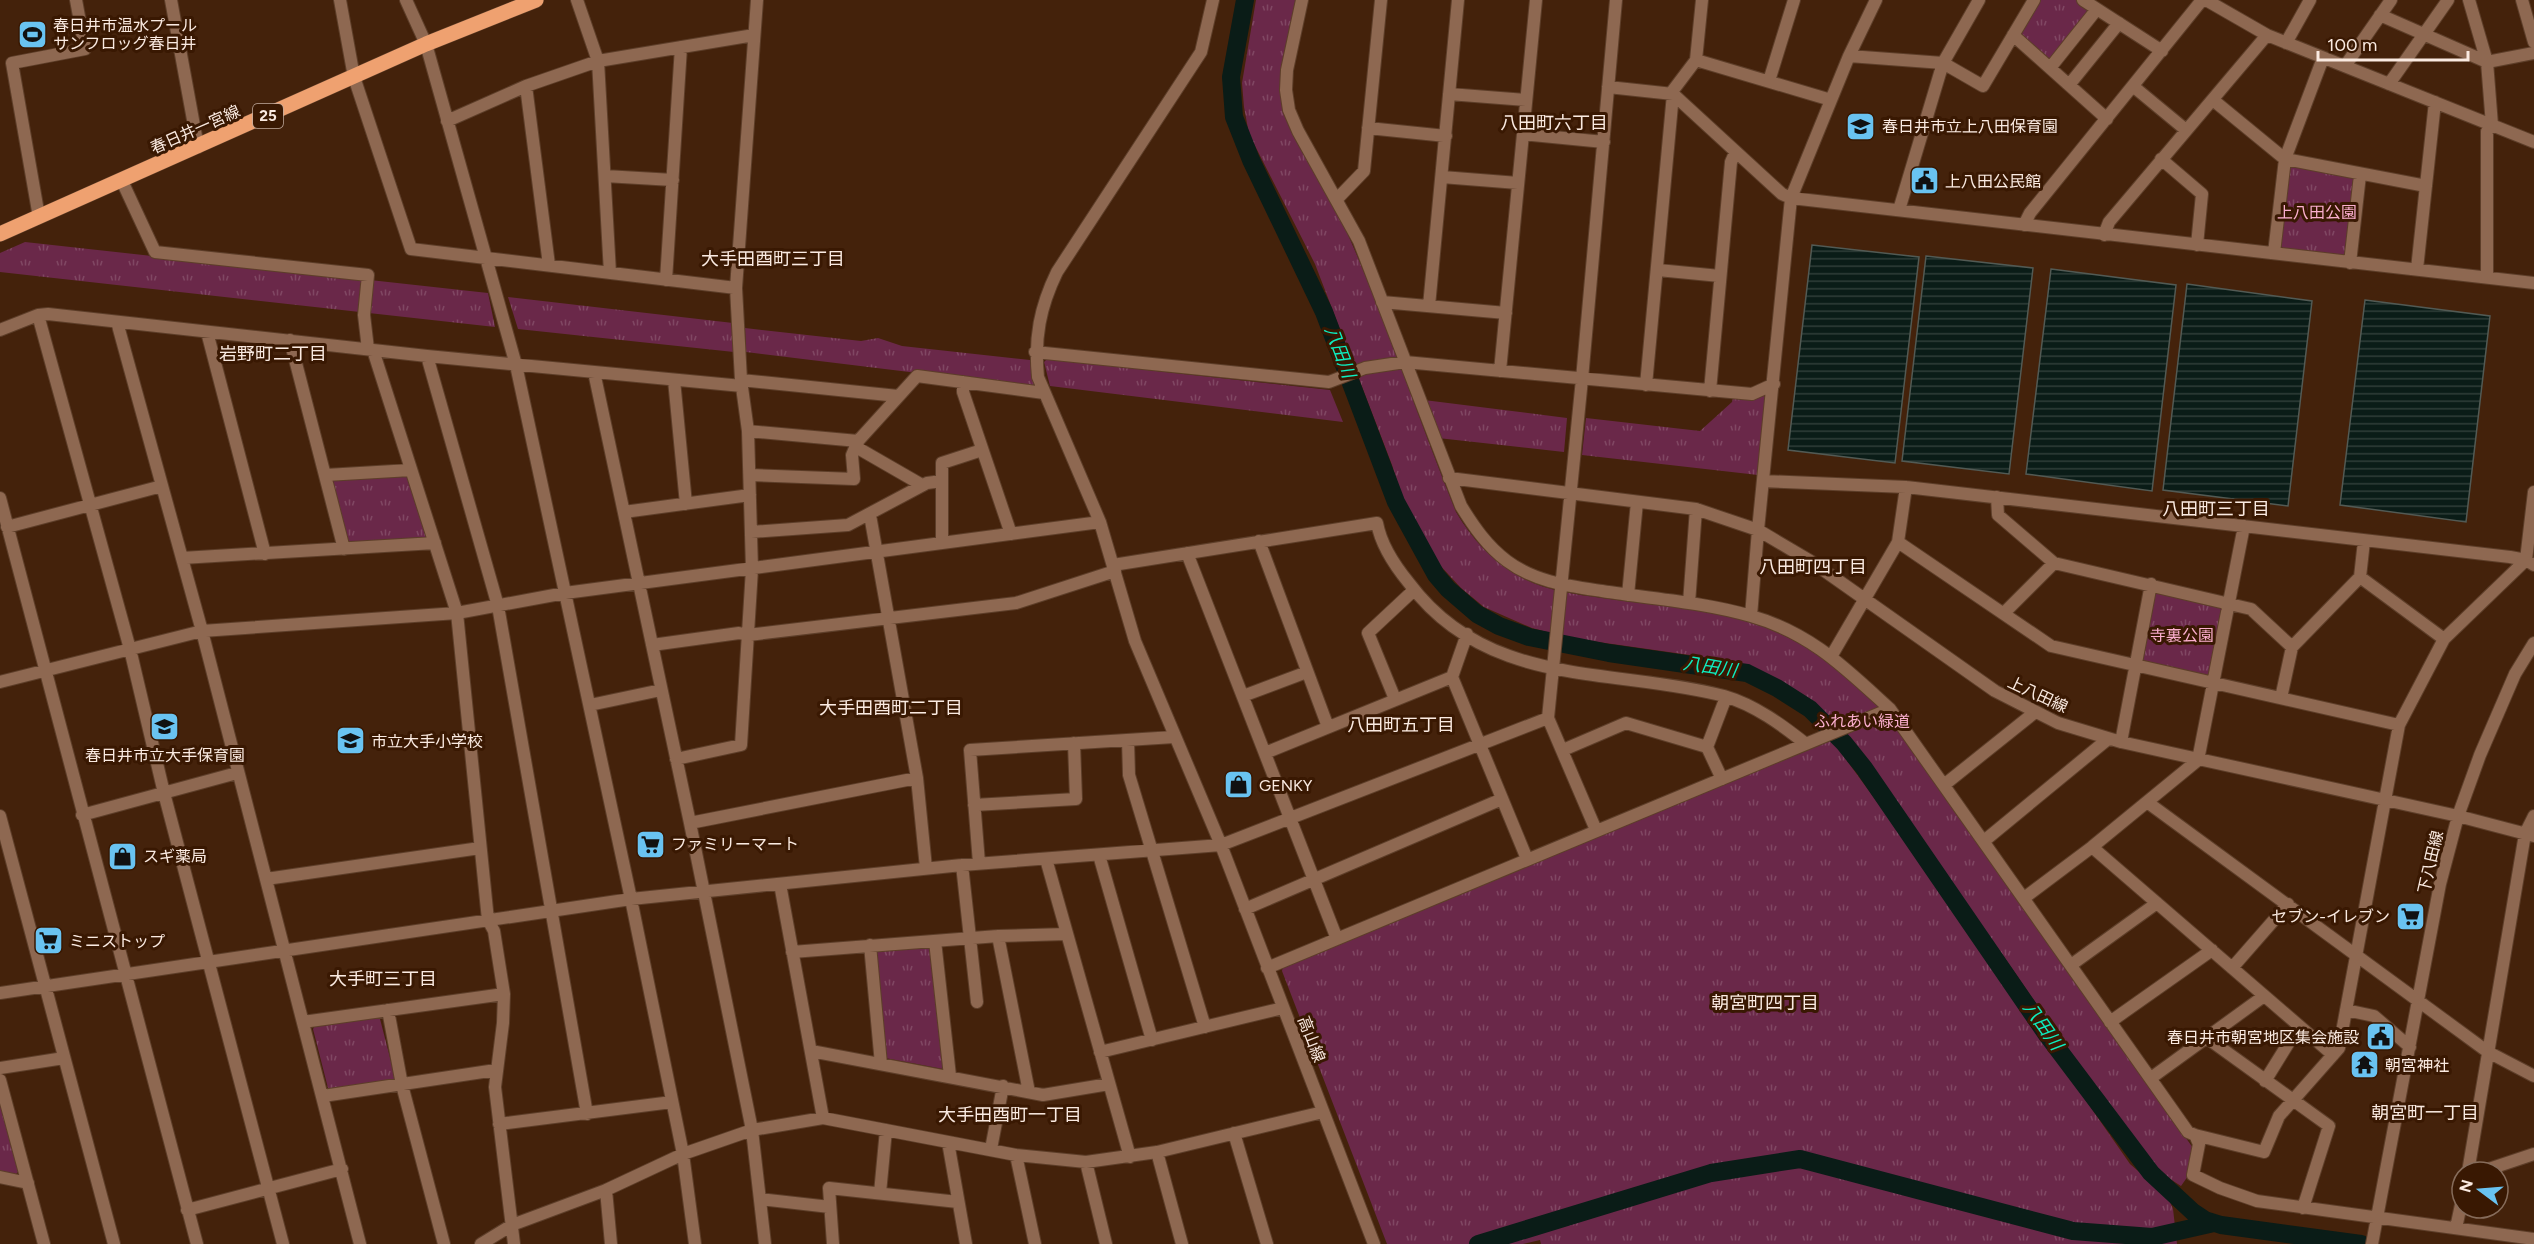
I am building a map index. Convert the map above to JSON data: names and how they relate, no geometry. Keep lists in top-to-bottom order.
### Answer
{
  "streets": {
    "main road": ["25", "春日井一宮線"],
    "street": ["上八田線", "下八田線", "高山線"]
  },
  "crossings": [
    ["上八田線", "下八田線"]
  ],
  "districts": [
    "八田町六丁目",
    "大手田酉町三丁目",
    "岩野町二丁目",
    "八田町三丁目",
    "八田町四丁目",
    "大手田酉町二丁目",
    "八田町五丁目",
    "大手町三丁目",
    "朝宮町四丁目",
    "朝宮町一丁目",
    "大手田酉町一丁目"
  ],
  "water": ["八田川"],
  "parks": ["上八田公園", "寺裏公園", "ふれあい緑道"],
  "places": {
    "sports": ["春日井市温水プール サンフロッグ春日井"],
    "school or university": ["春日井市立上八田保育園", "春日井市立大手保育園", "市立大手小学校"],
    "public building": ["上八田公民館", "春日井市朝宮地区集会施設"],
    "shop": ["GENKY", "スギ薬局"],
    "supermarket": ["ファミリーマート", "セブン-イレブン", "ミニストップ"],
    "temple": ["朝宮神社"]
  },
  "scale_bar": "100 m",
  "north": "left"
}
